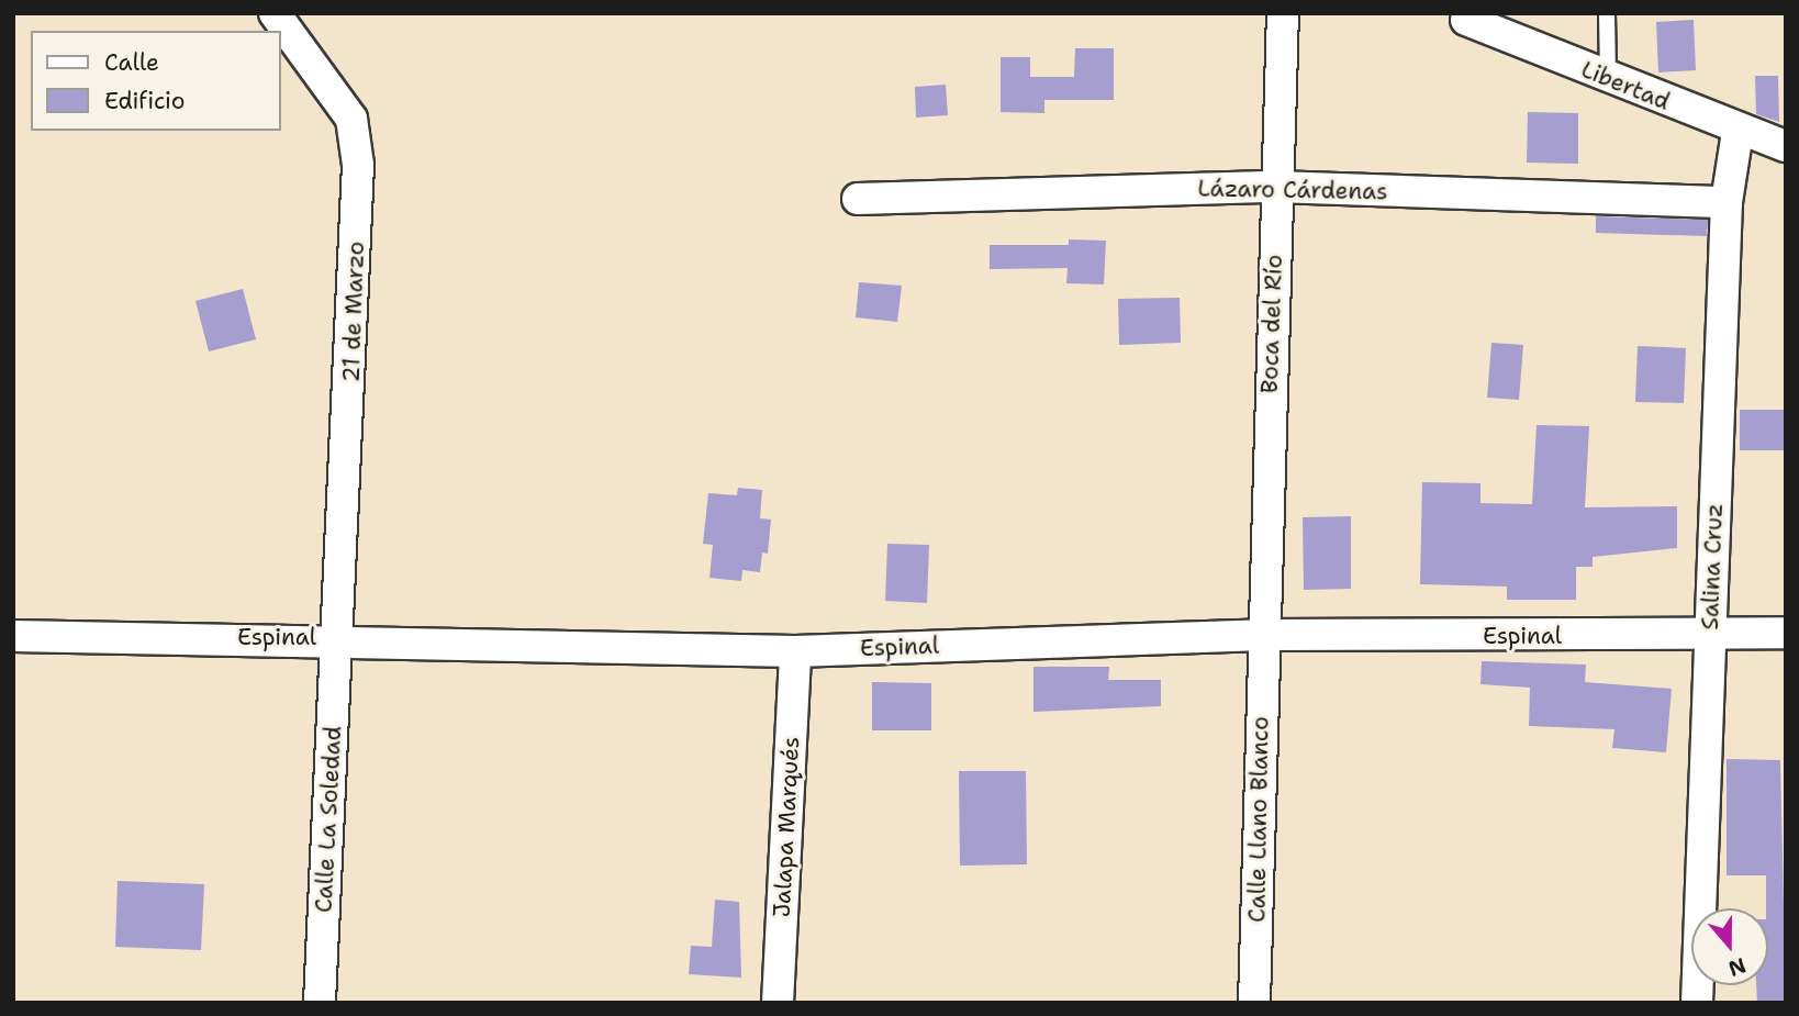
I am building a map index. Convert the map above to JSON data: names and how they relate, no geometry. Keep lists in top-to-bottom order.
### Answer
{
  "streets": {
    "street": [
      "Libertad",
      "Lázaro Cárdenas",
      "21 de Marzo",
      "Boca del Río",
      "Salina Cruz",
      "Espinal",
      "Calle La Soledad",
      "Calle Llano Blanco",
      "Jalapa Marqués"
    ]
  },
  "crossings": [
    ["Libertad", "Salina Cruz"],
    ["Lázaro Cárdenas", "Boca del Río"],
    ["Lázaro Cárdenas", "Salina Cruz"],
    ["21 de Marzo", "Espinal"],
    ["21 de Marzo", "Calle La Soledad"],
    ["Boca del Río", "Espinal"],
    ["Boca del Río", "Calle Llano Blanco"],
    ["Salina Cruz", "Espinal"],
    ["Espinal", "Calle La Soledad"],
    ["Espinal", "Calle Llano Blanco"],
    ["Espinal", "Jalapa Marqués"]
  ],
  "legend": ["Calle", "Edificio"],
  "north": "bottom"
}
